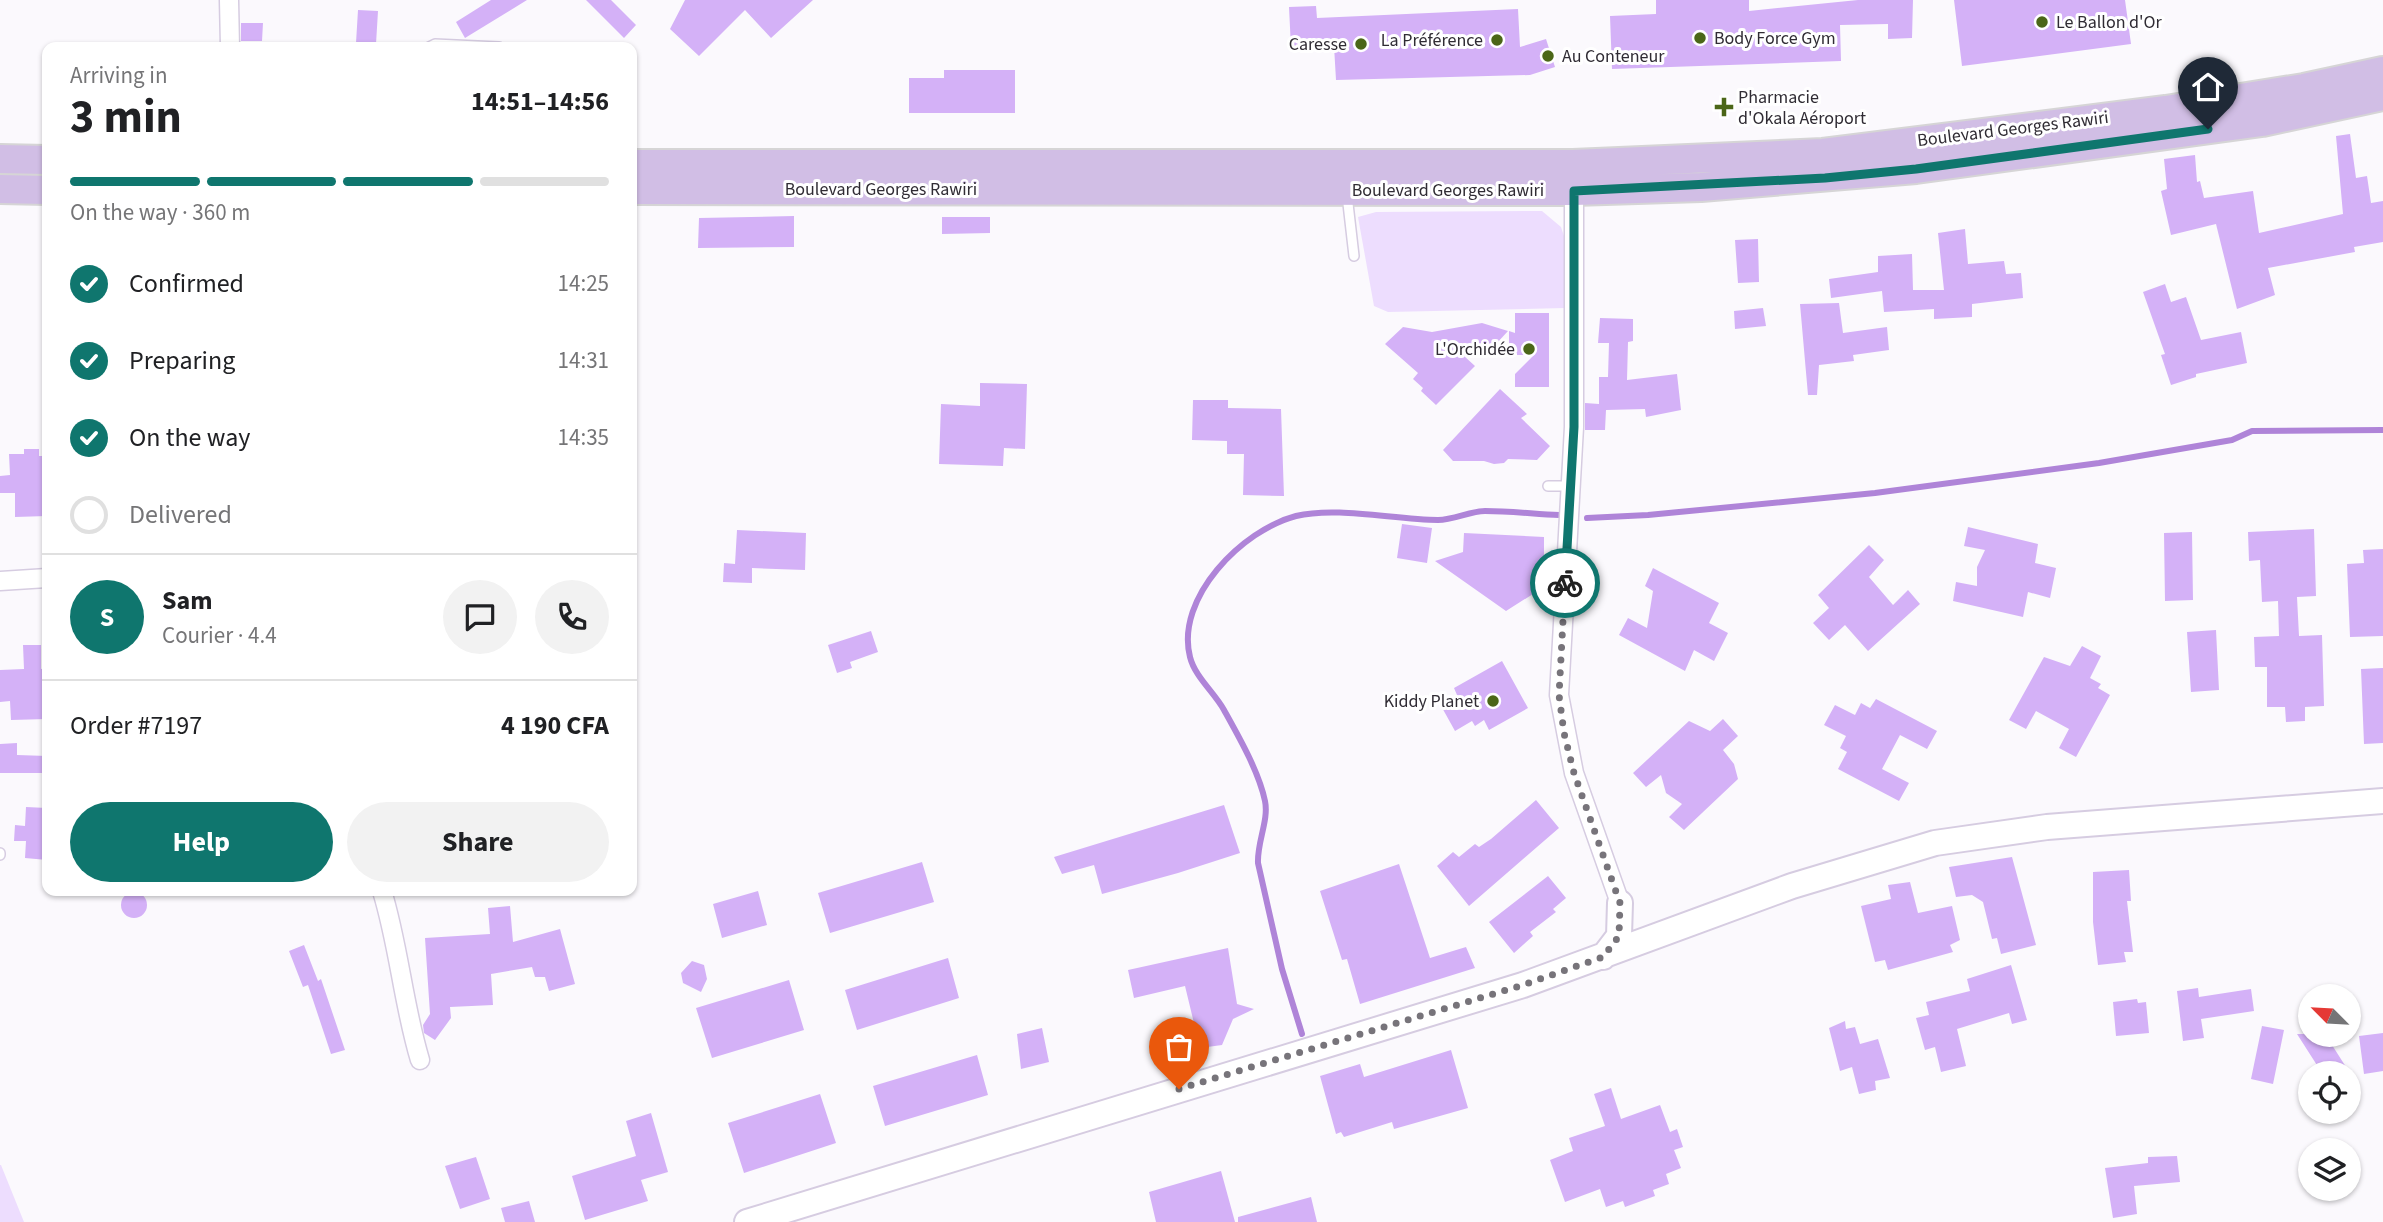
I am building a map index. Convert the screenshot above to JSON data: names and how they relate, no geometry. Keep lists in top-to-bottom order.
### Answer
{
  "streets": {
    "main road": ["Boulevard Georges Rawiri"]
  },
  "places": {
    "other": [
      "Le Ballon d'Or",
      "Body Force Gym",
      "La Préférence",
      "Caresse",
      "Au Conteneur",
      "L'Orchidée",
      "Kiddy Planet"
    ],
    "health": ["Pharmacie d'Okala Aéroport"]
  },
  "north": "top left",
  "page": {
    "heading": ["3 min", "Arriving in", "14:51–14:56"],
    "panel": [
      "Sam",
      "Courier · 4.4",
      "Order #7197",
      "4 190 CFA"
    ],
    "bar": "On the way · 360 m",
    "list": [
      ["Confirmed", "14:25"],
      ["Preparing", "14:31"],
      ["On the way", "14:35"],
      "Delivered"
    ],
    "round": "S",
    "buttons": ["Help", "Share"]
  }
}
